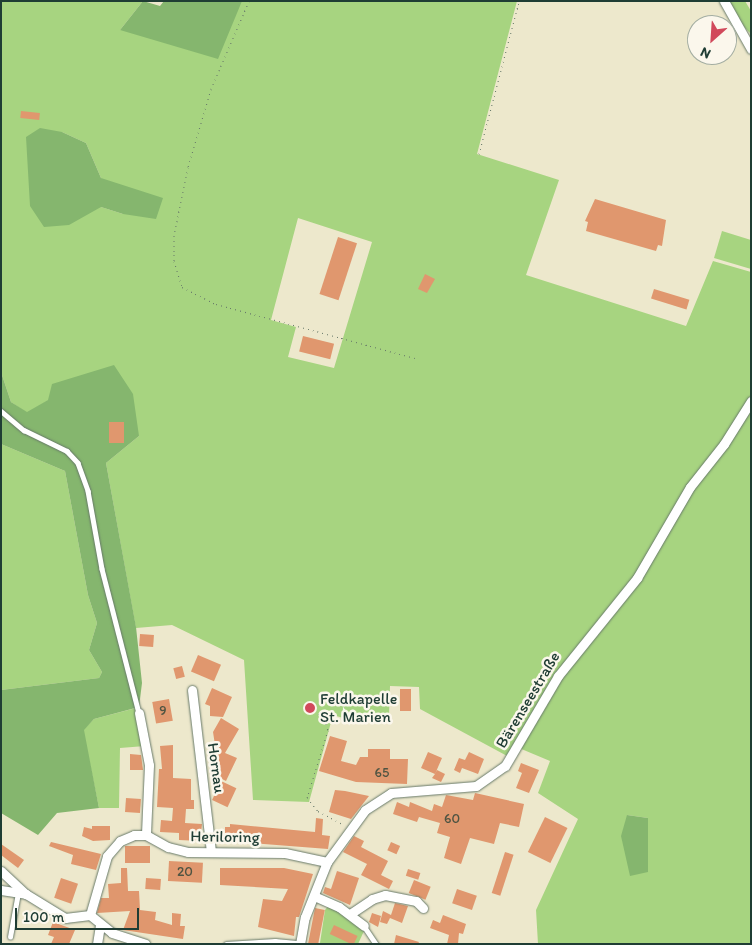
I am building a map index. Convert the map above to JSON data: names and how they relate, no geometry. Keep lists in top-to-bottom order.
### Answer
{
  "streets": {
    "street": ["Bärenseestraße", "Hornau", "Heriloring"]
  },
  "crossings": [
    ["Bärenseestraße", "Heriloring"],
    ["Hornau", "Heriloring"]
  ],
  "places": ["Feldkapelle St. Marien"],
  "house_numbers": [
    "9",
    "65",
    "60",
    "20"
  ],
  "scale_bar": "100 m",
  "north": "bottom left"
}
